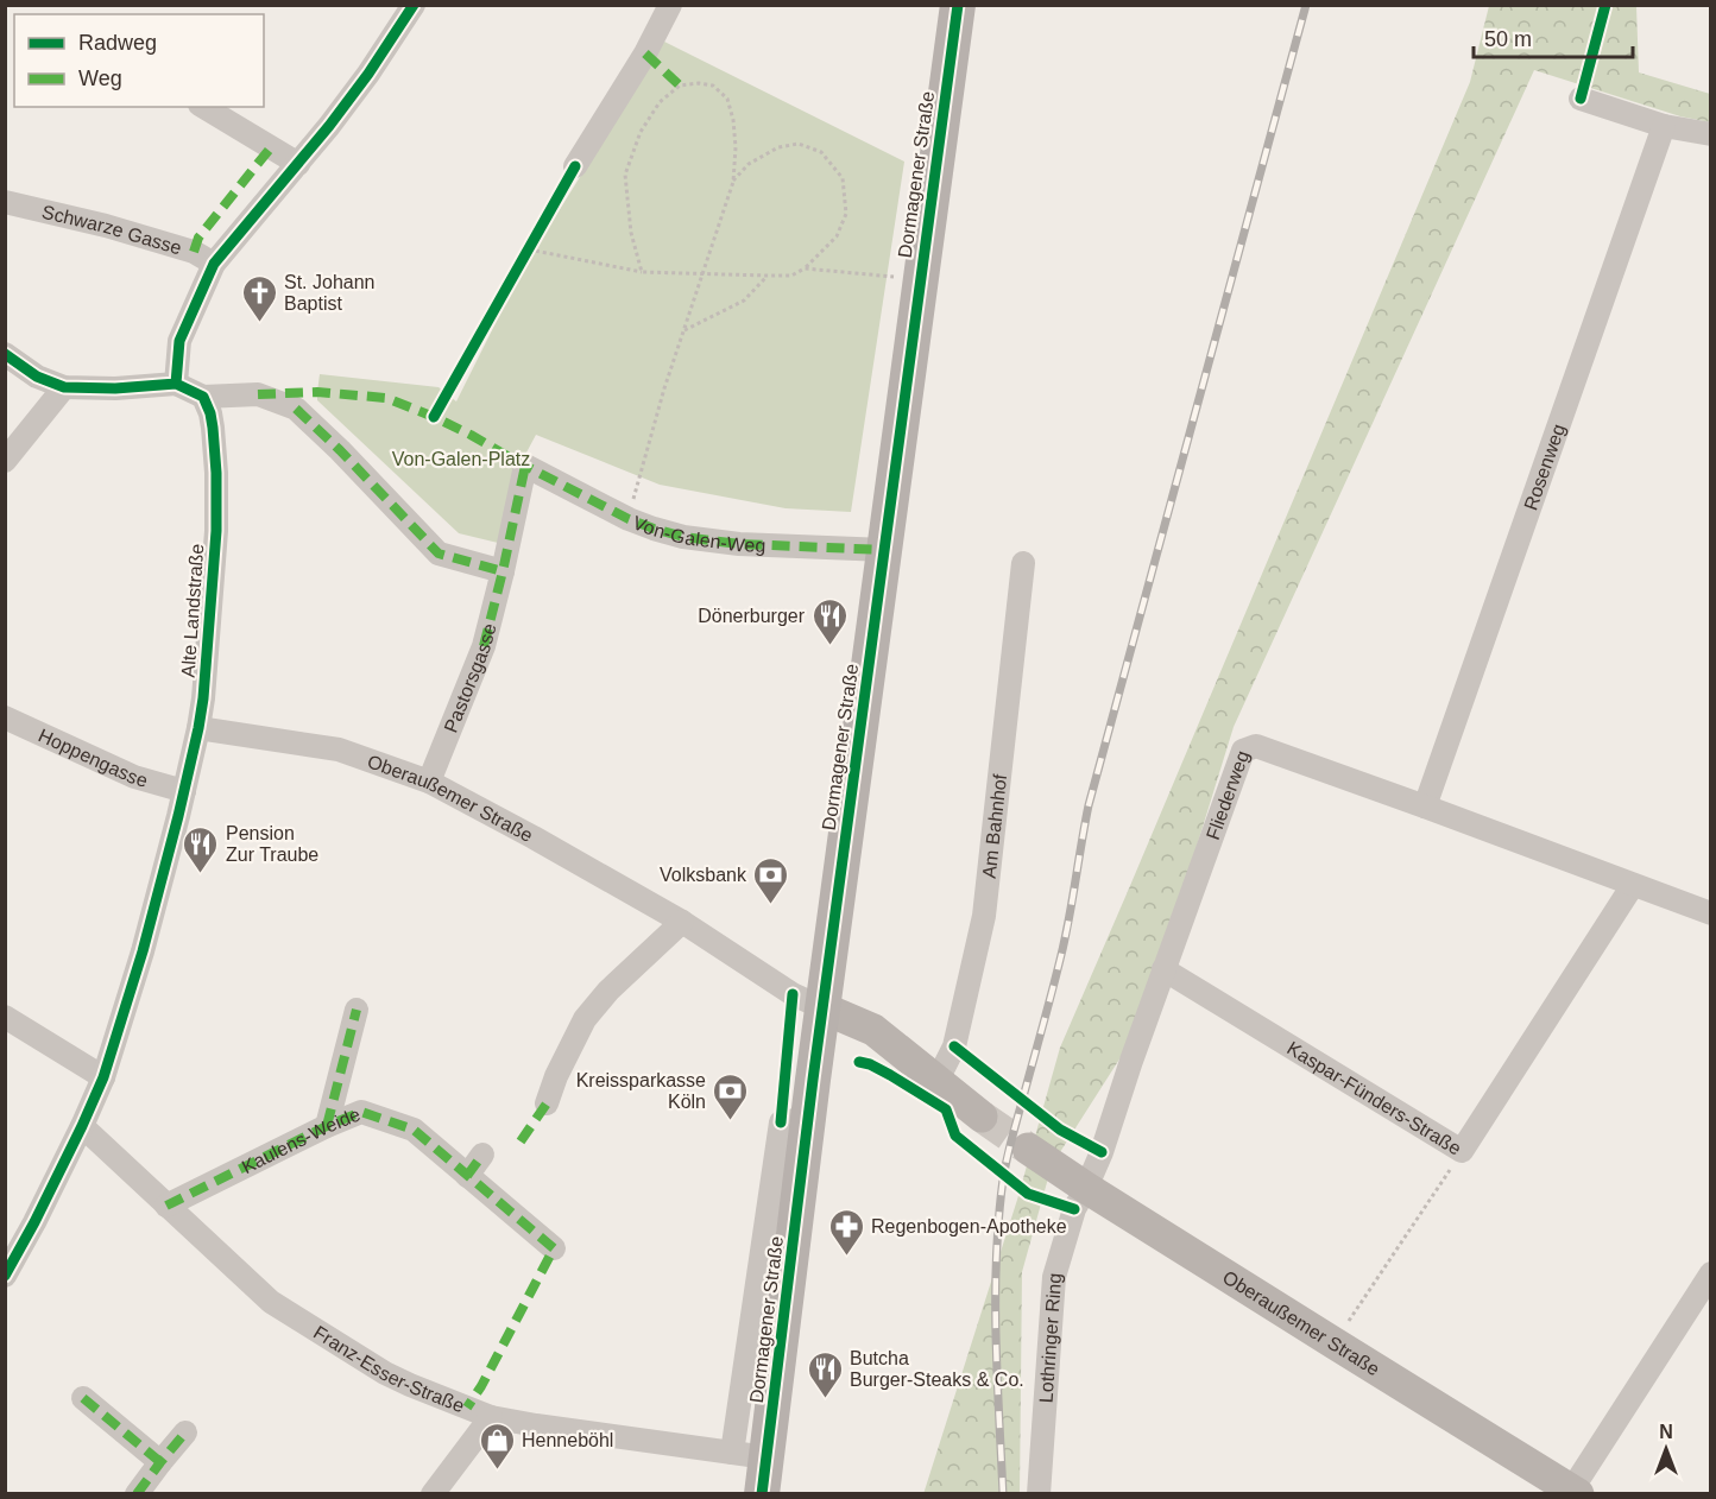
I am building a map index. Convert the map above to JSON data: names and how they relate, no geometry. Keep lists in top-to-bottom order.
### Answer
{
  "streets": {
    "main road": ["Dormagener Straße", "Oberaußemer Straße"],
    "street": [
      "Schwarze Gasse",
      "Rosenweg",
      "Von-Galen-Weg",
      "Alte Landstraße",
      "Pastorsgasse",
      "Hoppengasse",
      "Fliederweg",
      "Am Bahnhof",
      "Kaspar-Fünders-Straße",
      "Kaulens-Weide",
      "Lothringer Ring",
      "Franz-Esser-Straße"
    ]
  },
  "crossings": [
    ["Dormagener Straße", "Von-Galen-Weg"],
    ["Dormagener Straße", "Oberaußemer Straße"],
    ["Dormagener Straße", "Franz-Esser-Straße"],
    ["Rosenweg", "Fliederweg"],
    ["Von-Galen-Weg", "Pastorsgasse"],
    ["Alte Landstraße", "Hoppengasse"],
    ["Alte Landstraße", "Oberaußemer Straße"],
    ["Alte Landstraße", "Franz-Esser-Straße"],
    ["Pastorsgasse", "Oberaußemer Straße"],
    ["Fliederweg", "Oberaußemer Straße"],
    ["Fliederweg", "Kaspar-Fünders-Straße"],
    ["Fliederweg", "Lothringer Ring"],
    ["Oberaußemer Straße", "Am Bahnhof"],
    ["Oberaußemer Straße", "Lothringer Ring"],
    ["Kaulens-Weide", "Franz-Esser-Straße"]
  ],
  "parks": ["Von-Galen-Platz"],
  "places": {
    "church": ["St. Johann Baptist"],
    "restaurant": ["Dönerburger", "Pension Zur Traube", "Butcha Burger-Steaks & Co."],
    "bank": ["Volksbank", "Kreissparkasse Köln"],
    "pharmacy": ["Regenbogen-Apotheke"],
    "shop": ["Henneböhl"]
  },
  "legend": ["Radweg", "Weg"],
  "scale_bar": "50 m",
  "north": "top"
}
